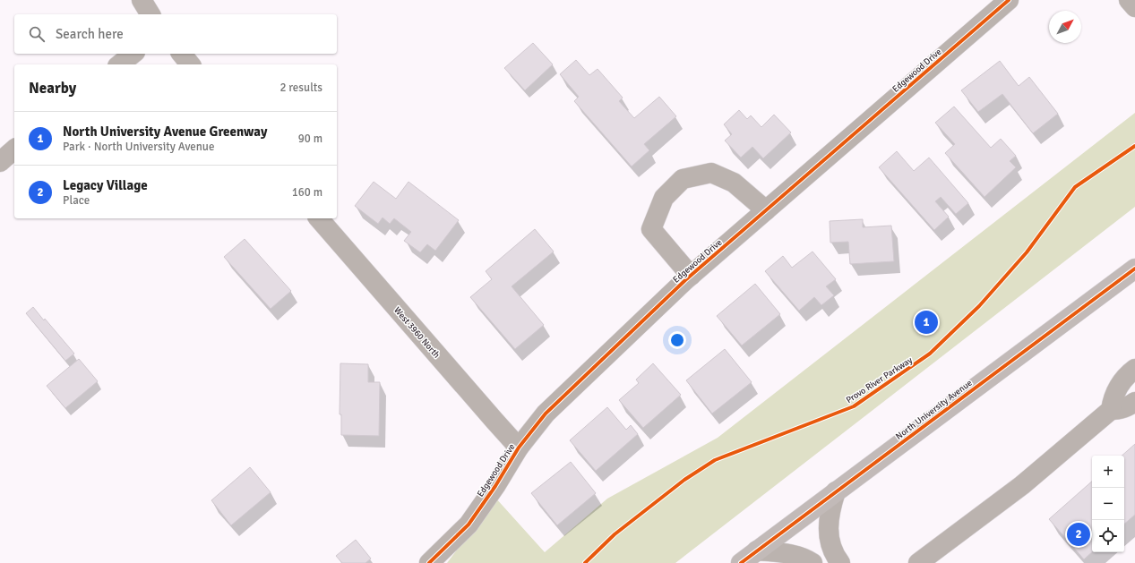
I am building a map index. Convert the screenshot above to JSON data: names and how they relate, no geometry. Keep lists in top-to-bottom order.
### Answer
{
  "streets": {
    "highway": ["North University Avenue"],
    "street": ["Edgewood Drive", "West 3960 North"],
    "cycle path": ["Provo River Parkway"]
  },
  "crossings": [
    ["Edgewood Drive", "West 3960 North"]
  ],
  "north": "top right",
  "page": {
    "search": "Search here",
    "heading": ["Nearby", "2 results"],
    "list": [
      {
        "mark": "1",
        "name": "North University Avenue Greenway",
        "note": "Park · North University Avenue",
        "value": "90 m"
      },
      {
        "mark": "2",
        "name": "Legacy Village",
        "note": "Place",
        "value": "160 m"
      }
    ],
    "pins": ["1", "2"],
    "map_buttons": ["+", "−"]
  }
}
